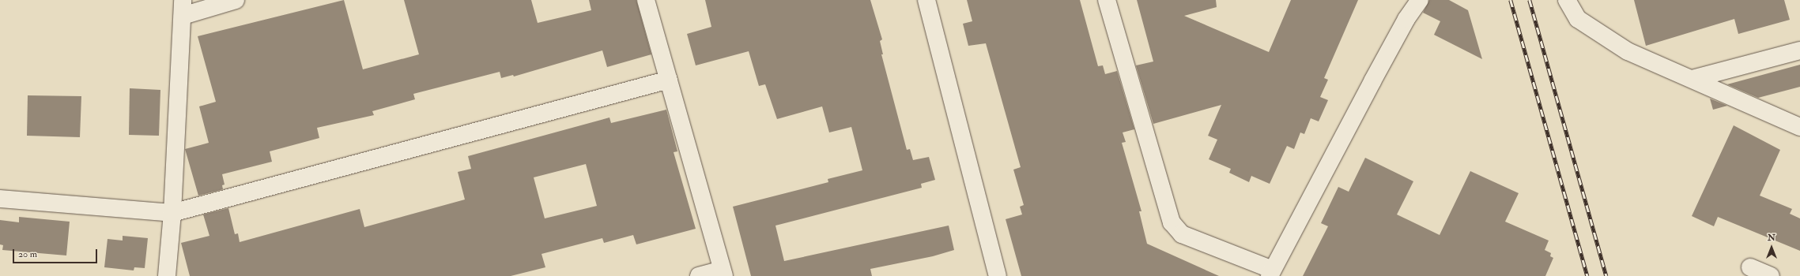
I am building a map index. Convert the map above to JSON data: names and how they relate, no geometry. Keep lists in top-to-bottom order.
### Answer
{
  "scale_bar": "20 m",
  "north": "top"
}
